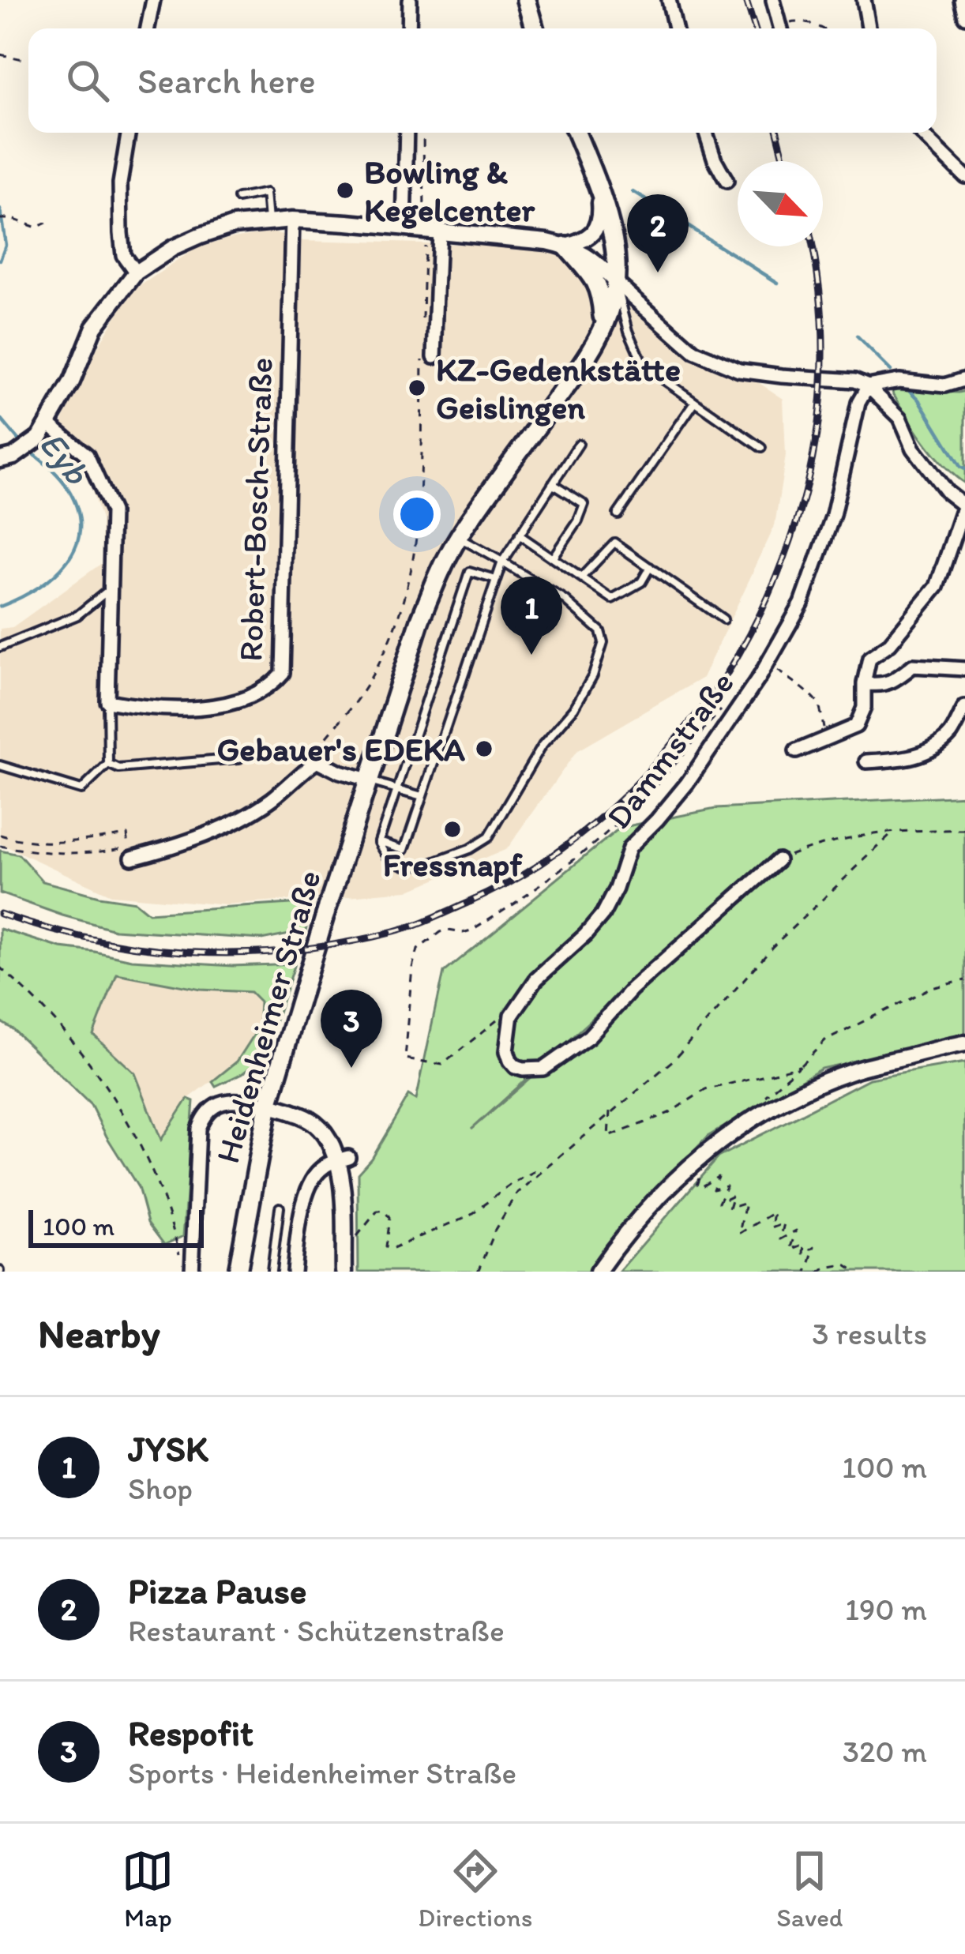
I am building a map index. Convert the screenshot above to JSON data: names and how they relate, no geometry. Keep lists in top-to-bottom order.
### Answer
{
  "streets": {
    "main road": ["Heidenheimer Straße"],
    "street": ["Robert-Bosch-Straße", "Dammstraße"]
  },
  "water": ["Eyb"],
  "places": [
    "Bowling & Kegelcenter",
    "KZ-Gedenkstätte Geislingen",
    "Gebauer's EDEKA",
    "Fressnapf"
  ],
  "scale_bar": "100 m",
  "north": "bottom right",
  "page": {
    "search": "Search here",
    "pins": ["2", "1", "3"],
    "scale": "100 m",
    "heading": ["Nearby", "3 results"],
    "list": [
      {
        "mark": "1",
        "name": "JYSK",
        "note": "Shop",
        "value": "100 m"
      },
      {
        "mark": "2",
        "name": "Pizza Pause",
        "note": "Restaurant · Schützenstraße",
        "value": "190 m"
      },
      {
        "mark": "3",
        "name": "Respofit",
        "note": "Sports · Heidenheimer Straße",
        "value": "320 m"
      }
    ],
    "nav": ["Map", "Directions", "Saved"]
  }
}
